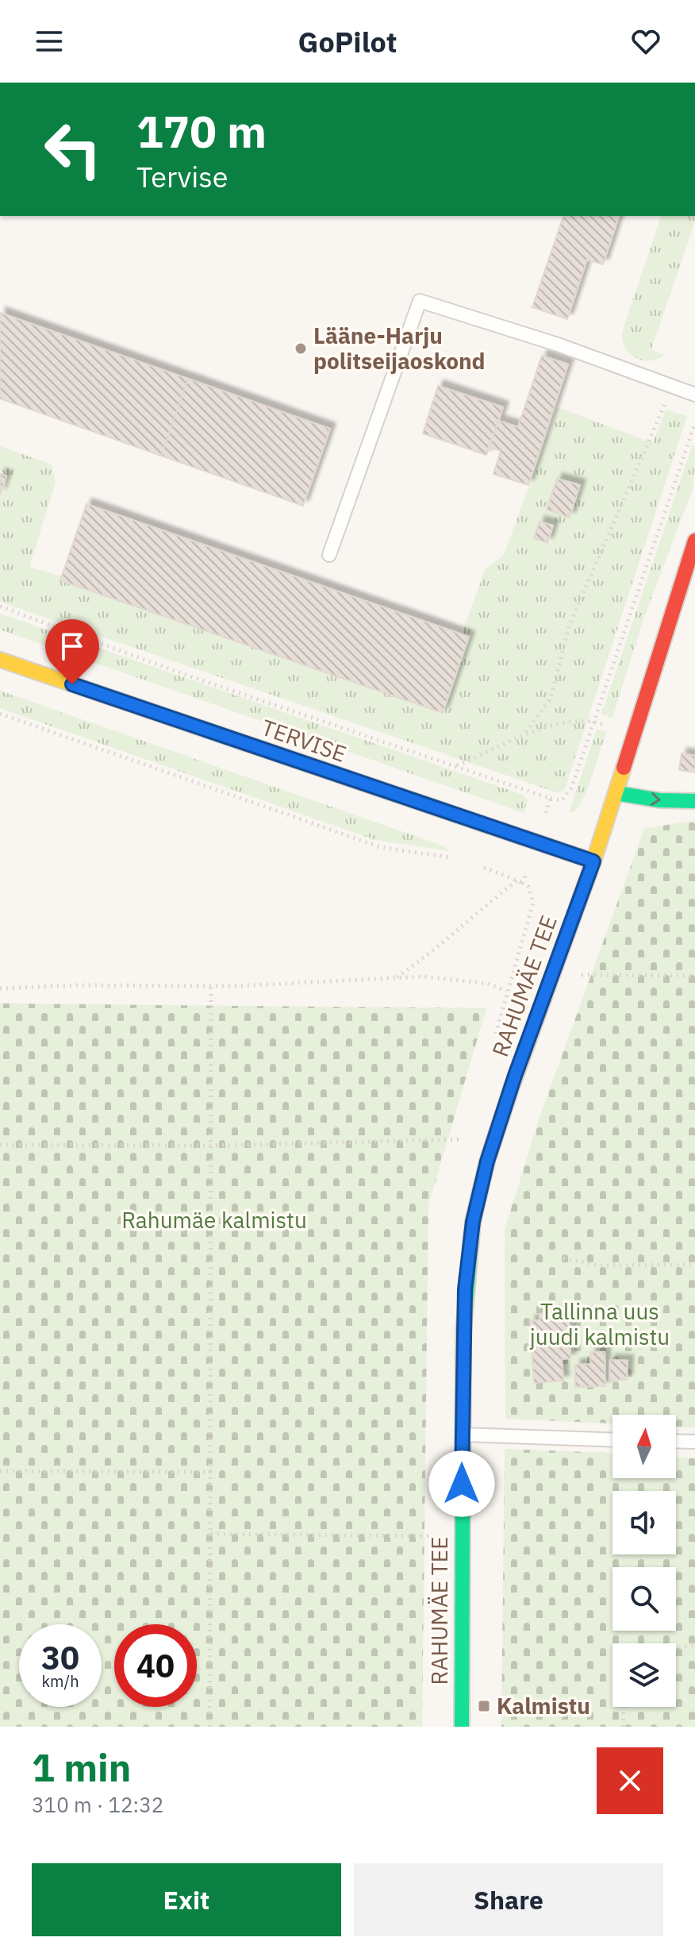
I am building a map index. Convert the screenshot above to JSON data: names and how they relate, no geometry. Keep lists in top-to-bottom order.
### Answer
{
  "streets": {
    "street": ["TERVISE", "RAHUMÄE TEE"]
  },
  "crossings": [
    ["TERVISE", "RAHUMÄE TEE"]
  ],
  "parks": ["Rahumäe kalmistu", "Tallinna uus juudi kalmistu"],
  "places": {
    "other": ["Lääne-Harju politseijaoskond"],
    "transit": ["Kalmistu"]
  },
  "north": "top",
  "page": {
    "header": "GoPilot",
    "turn": ["170 m", "Tervise"],
    "speed": "30 km/h",
    "limit": "40",
    "heading": ["1 min", "310 m · 12:32"],
    "buttons": ["Exit", "Share"]
  }
}
